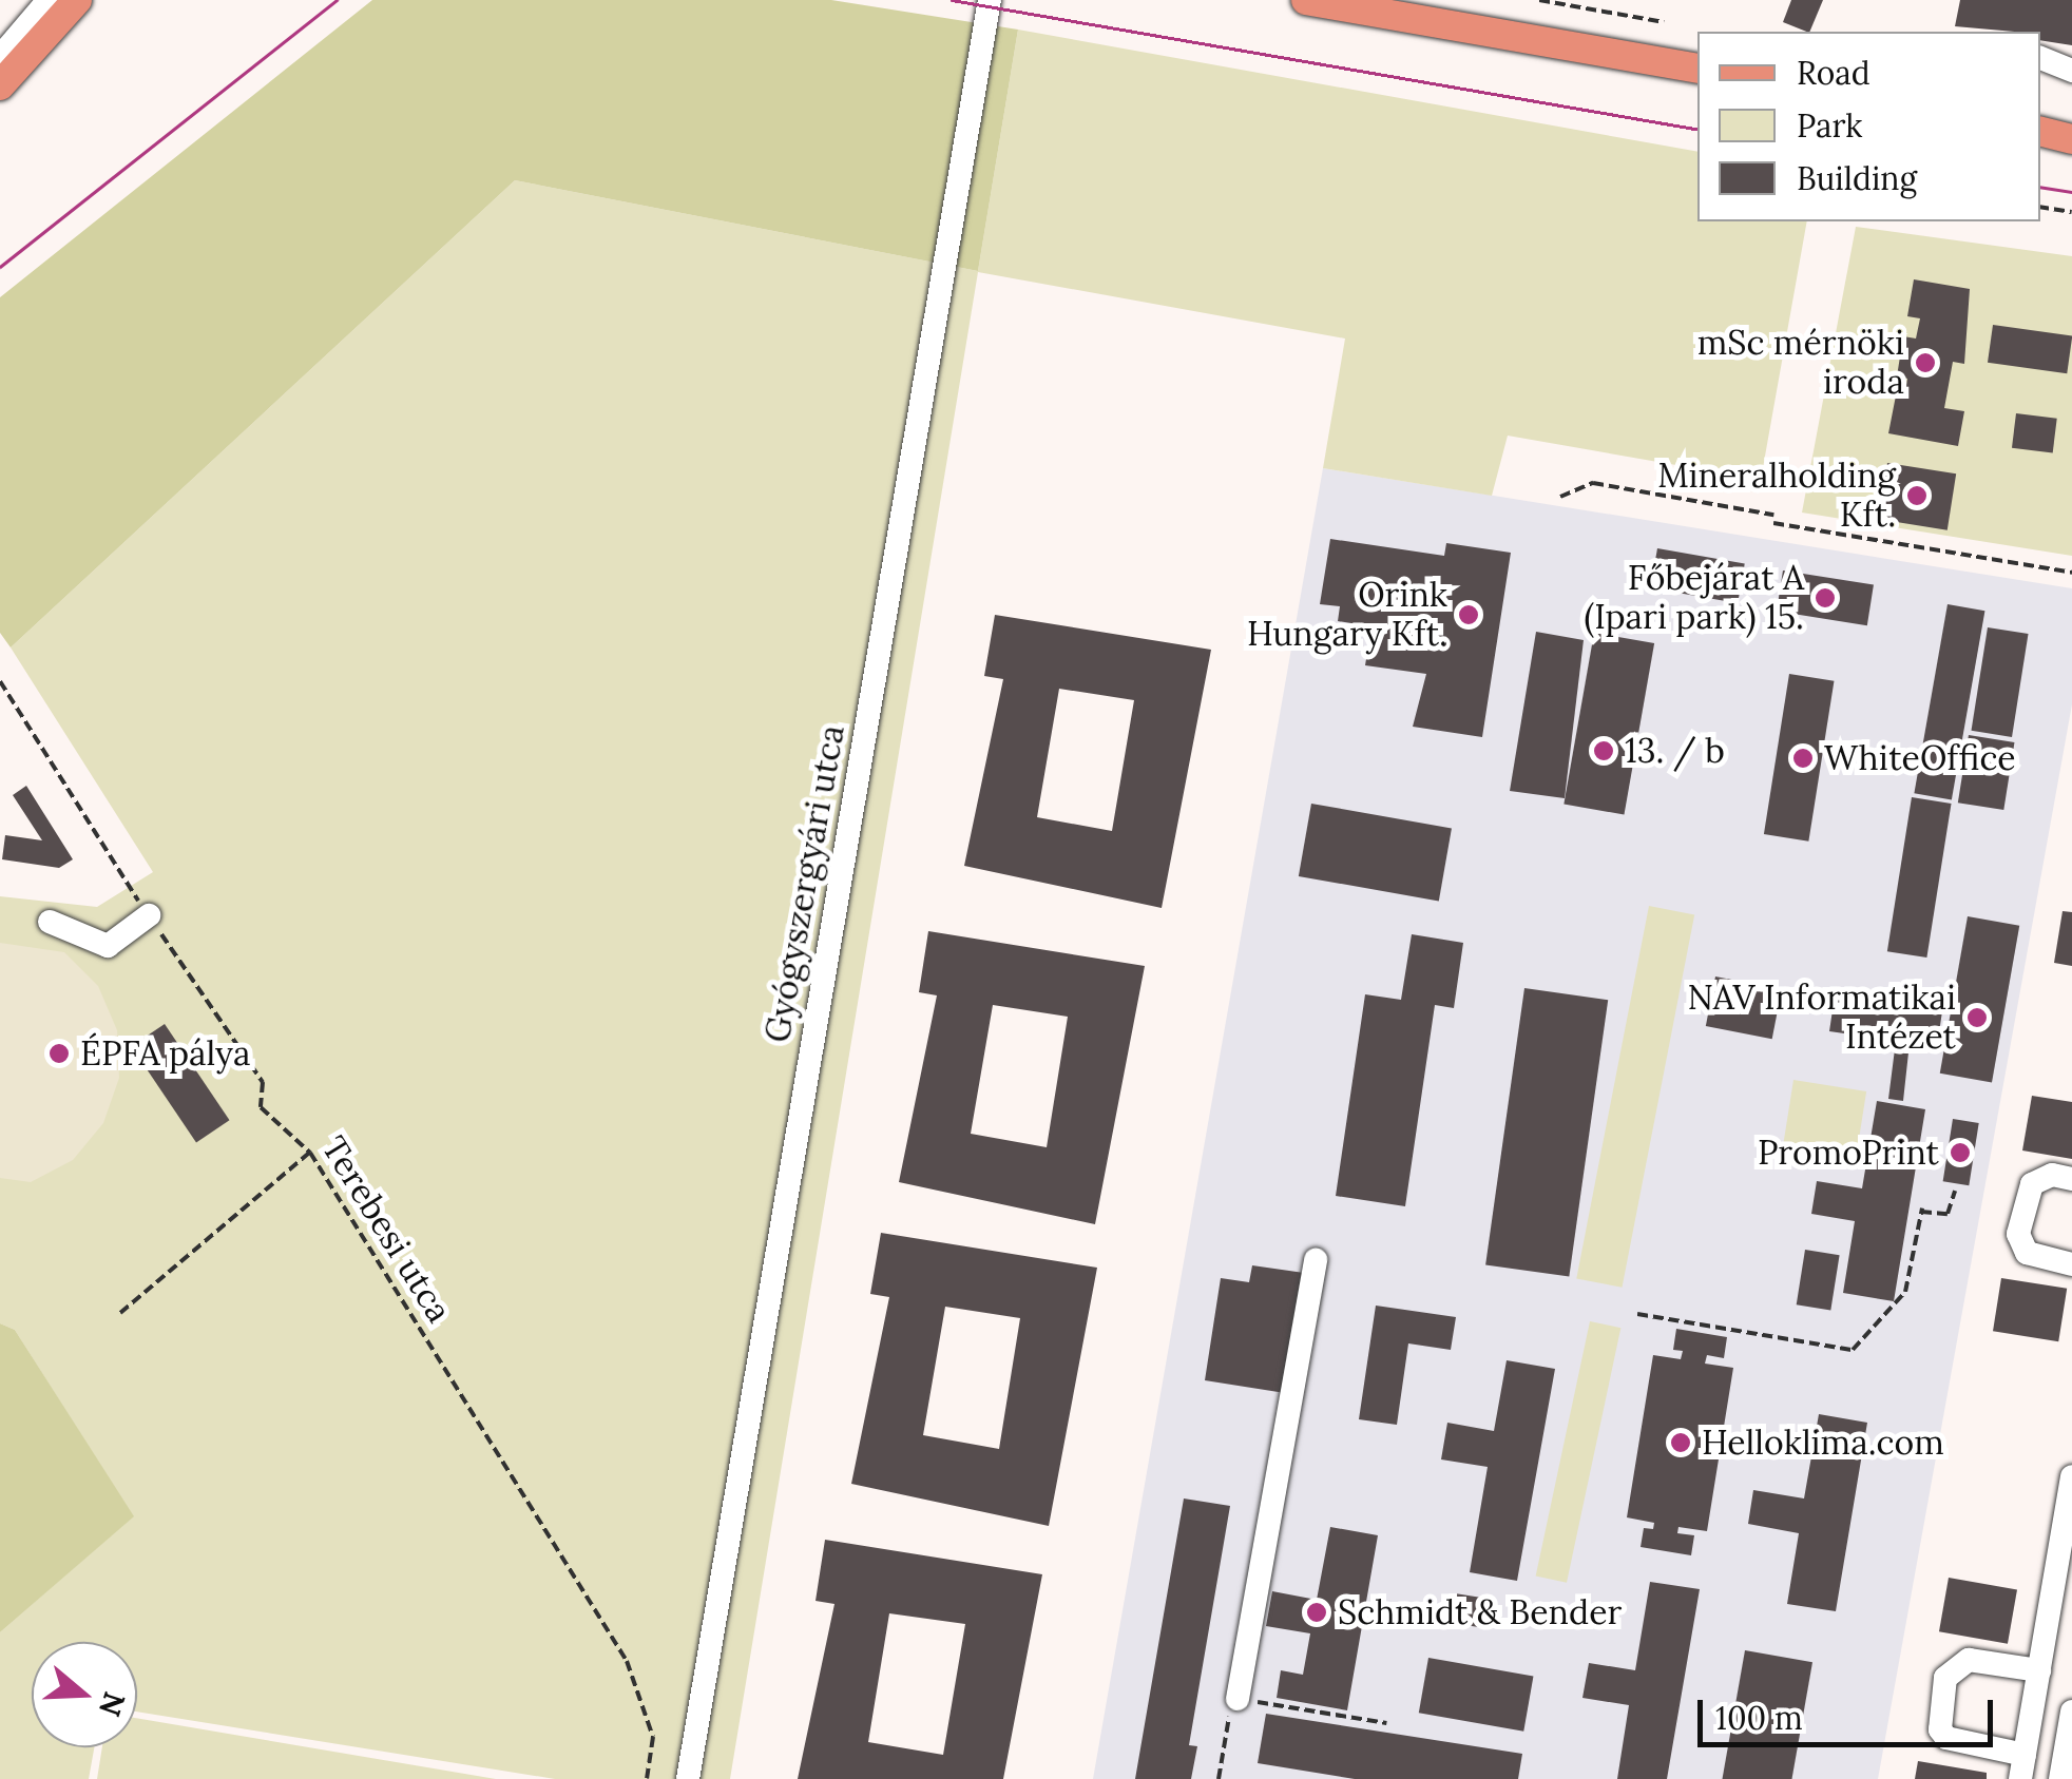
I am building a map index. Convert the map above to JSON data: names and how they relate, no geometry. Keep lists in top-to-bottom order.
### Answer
{
  "streets": {
    "street": ["Gyógyszergyári utca"],
    "path": ["Terebesi utca"]
  },
  "places": [
    "mSc mérnöki iroda",
    "Mineralholding Kft.",
    "Főbejárat A (Ipari park) 15.",
    "Orink Hungary Kft.",
    "13. / b",
    "WhiteOffice",
    "NAV Informatikai Intézet",
    "ÉPFA pálya",
    "PromoPrint",
    "Helloklima.com",
    "Schmidt & Bender"
  ],
  "legend": ["Road", "Park", "Building"],
  "scale_bar": "100 m",
  "north": "right"
}
